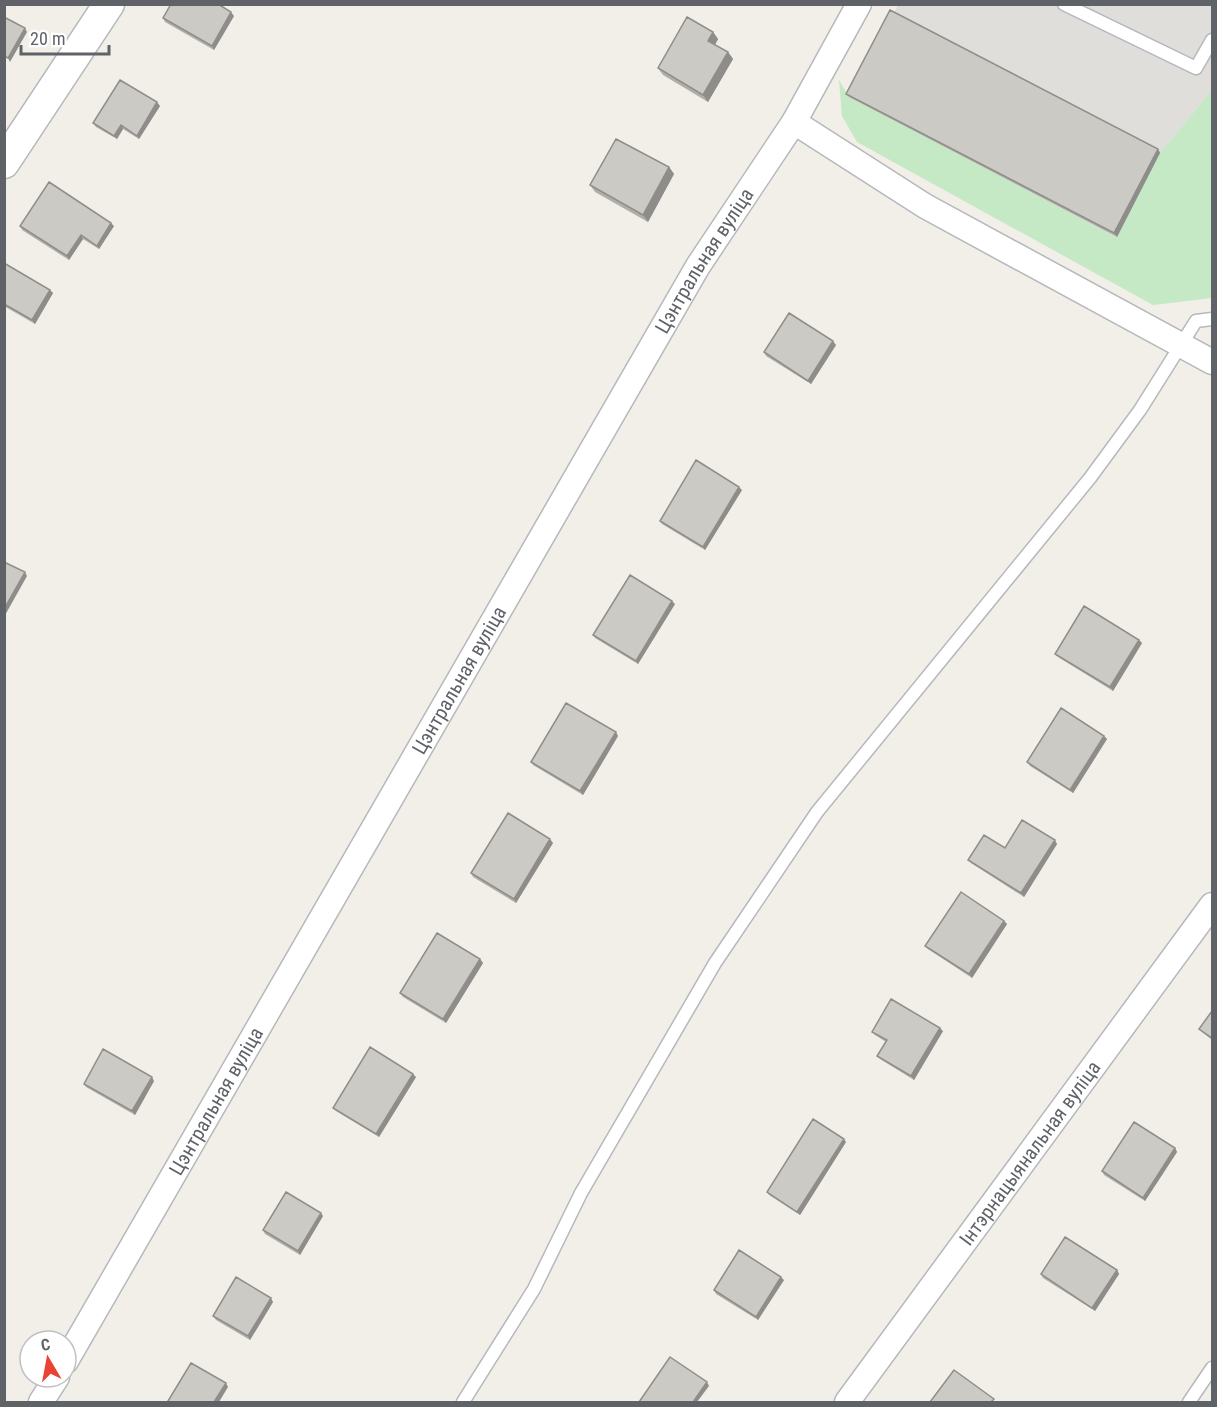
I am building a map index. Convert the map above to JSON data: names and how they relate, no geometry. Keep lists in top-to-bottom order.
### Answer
{
  "streets": {
    "street": ["Цэнтральная вуліца", "Інтэрнацыянальная вуліца"]
  },
  "scale_bar": "20 m",
  "north": "top"
}
